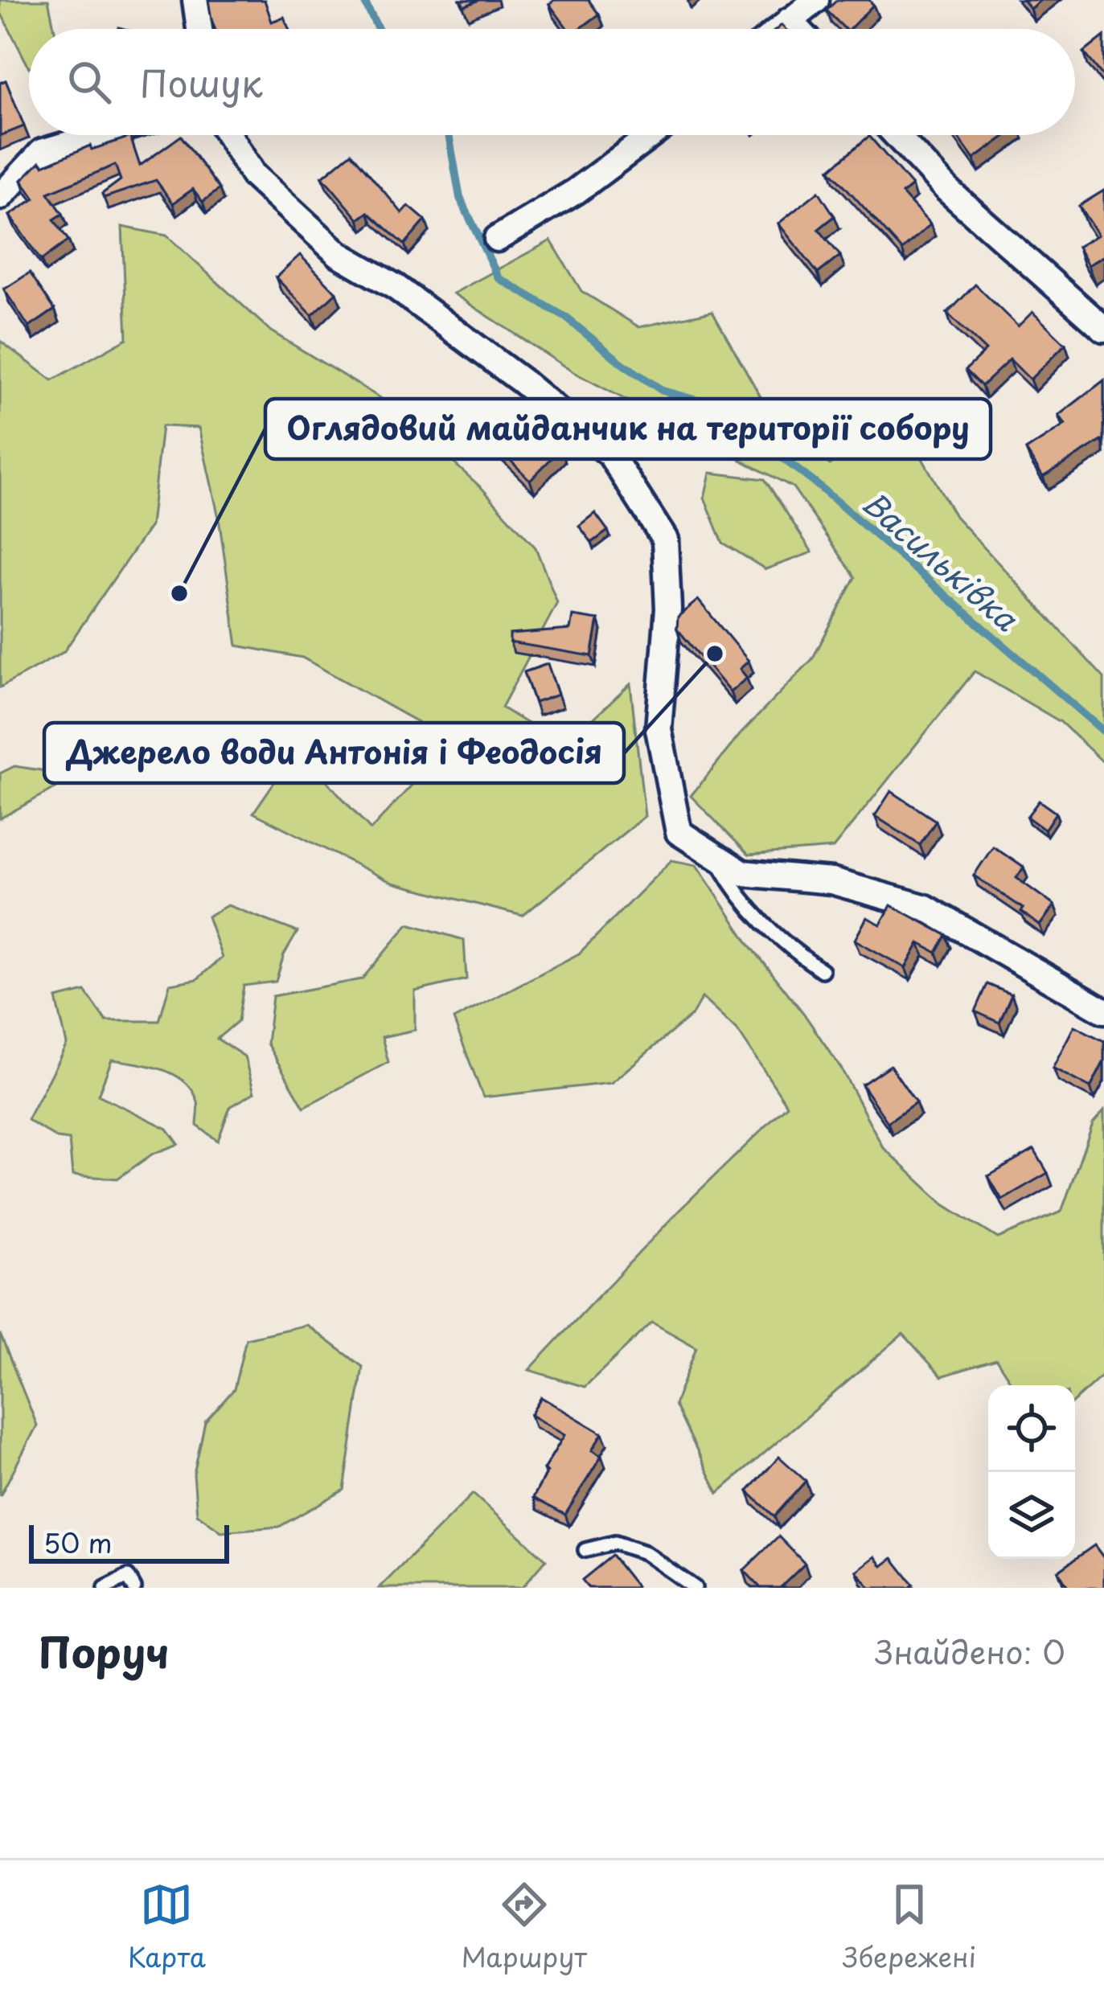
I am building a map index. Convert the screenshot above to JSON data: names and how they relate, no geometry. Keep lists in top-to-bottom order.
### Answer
{
  "water": ["Васильківка"],
  "places": ["Оглядовий майданчик на території собору", "Джерело води Антонія і Феодосія"],
  "scale_bar": "50 m",
  "page": {
    "search": "Пошук",
    "scale": "50 m",
    "heading": ["Поруч", "Знайдено: 0"],
    "nav": ["Карта", "Маршрут", "Збережені"]
  }
}
